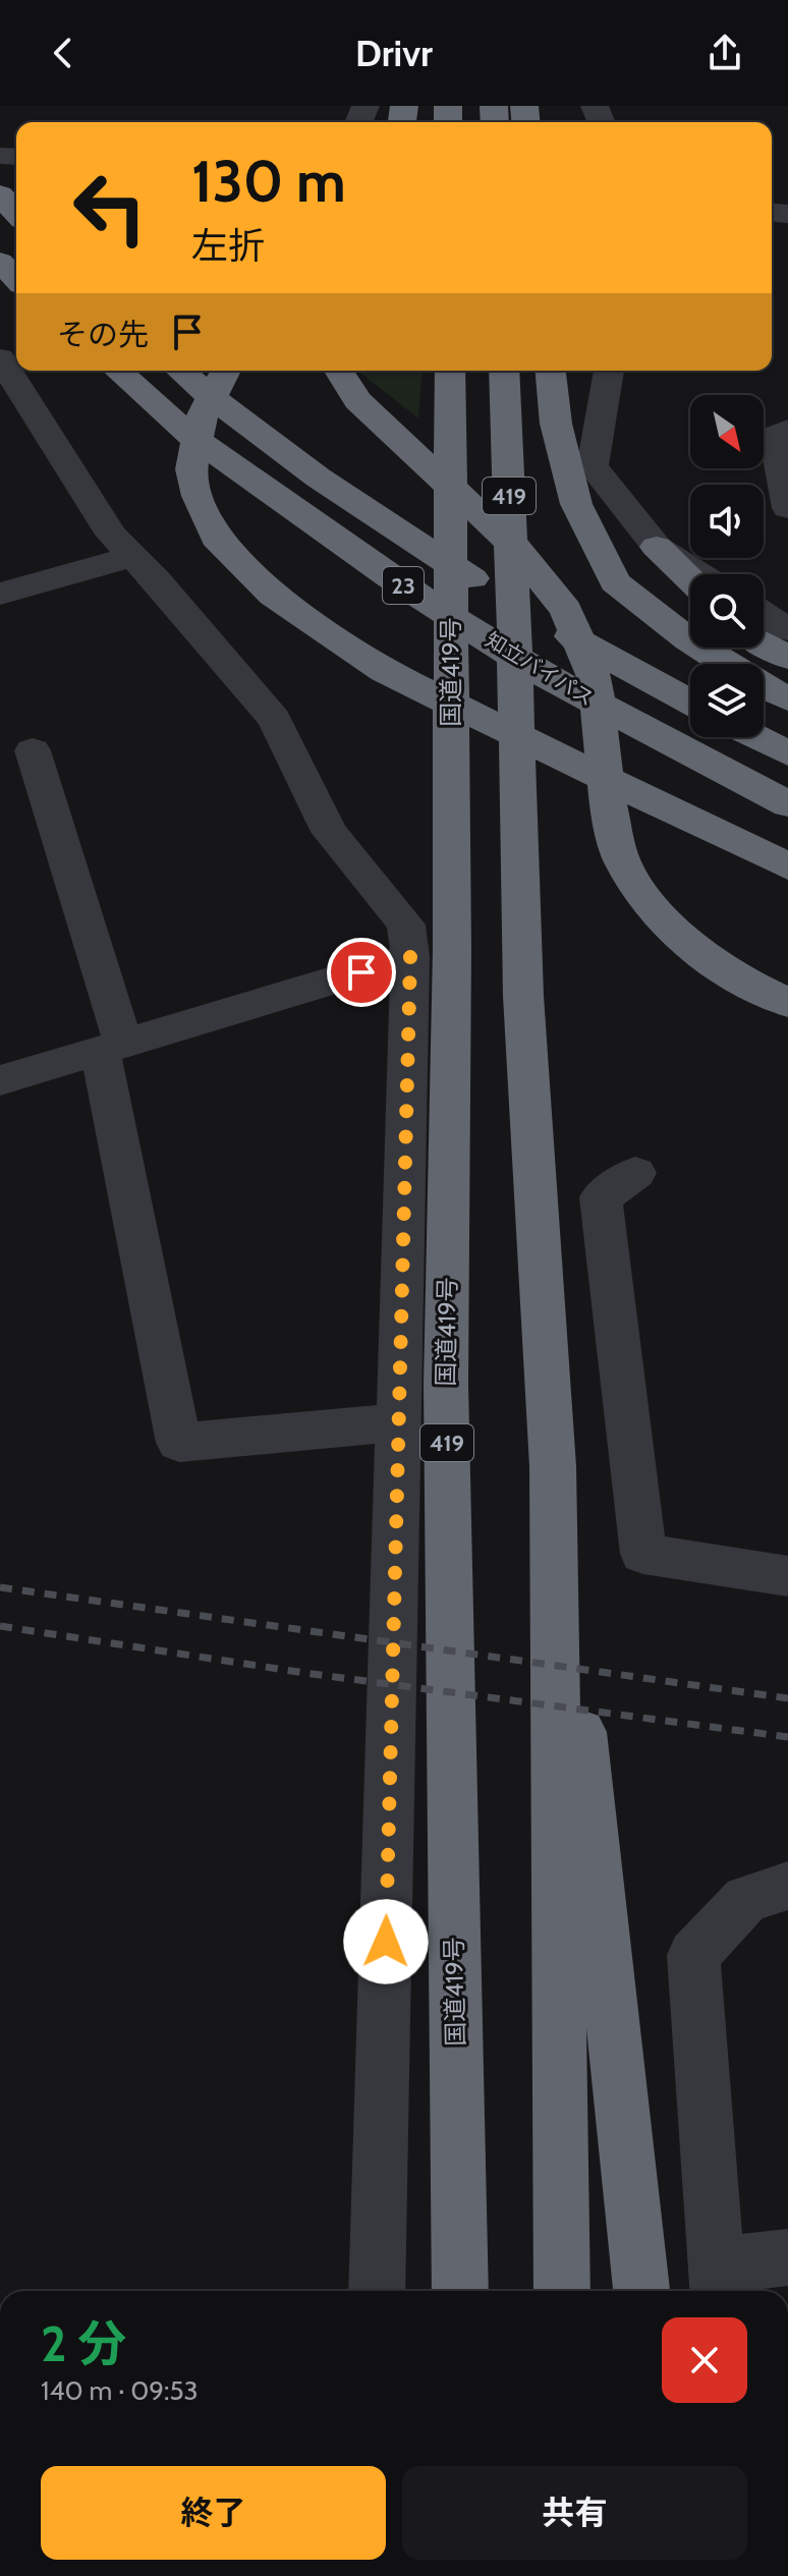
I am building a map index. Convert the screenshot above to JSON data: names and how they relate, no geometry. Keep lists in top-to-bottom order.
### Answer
{
  "streets": {
    "highway": [
      "419",
      "23",
      "知立バイパス",
      "国道419号"
    ]
  },
  "north": "bottom right",
  "page": {
    "header": "Drivr",
    "turn": ["130 m", "左折"],
    "then": "その先",
    "heading": ["2 分", "140 m · 09:53"],
    "buttons": ["終了", "共有"]
  }
}
